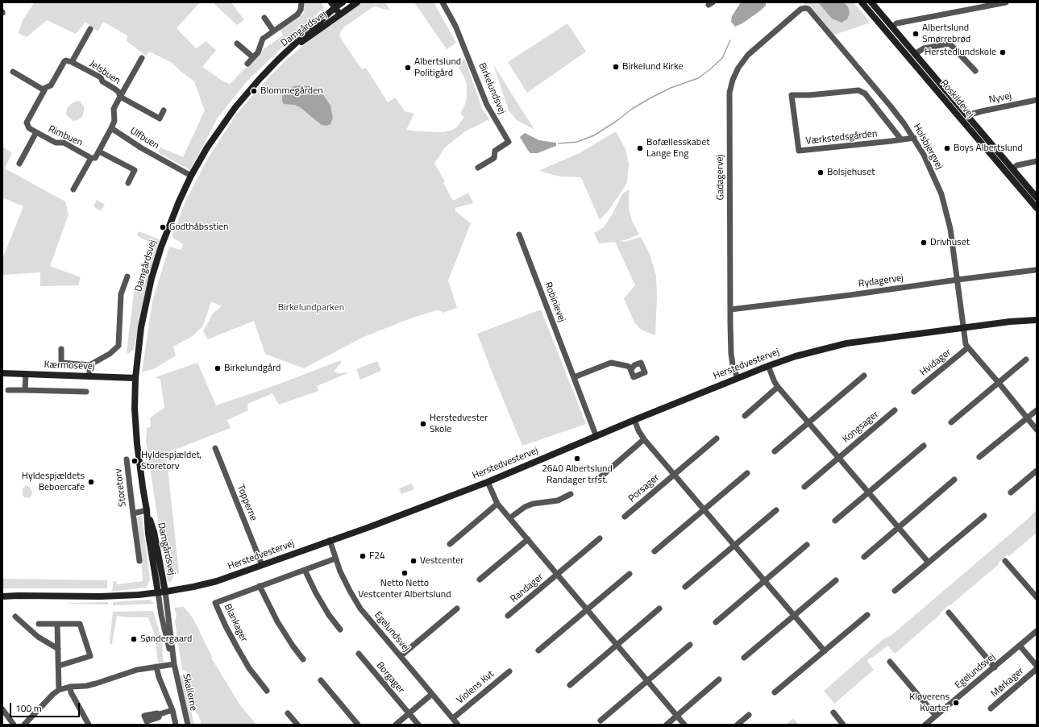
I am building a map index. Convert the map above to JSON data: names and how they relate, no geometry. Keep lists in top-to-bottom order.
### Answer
{
  "streets": {
    "street": [
      "Damgårdsvej",
      "Jelsbuen",
      "Birkelundsvej",
      "Nyvej",
      "Roskildevej",
      "Rimbuen",
      "Værkstedsgården",
      "Ulfbuen",
      "Holsbjergvej",
      "Gadagervej",
      "Rydagervej",
      "Robinievej",
      "Hvidager",
      "Herstedvestervej",
      "Kærmosevej",
      "Kongsager",
      "Storetorv",
      "Porsager",
      "Topperne",
      "Randager",
      "Blankager",
      "Egelundsvej",
      "Borgager",
      "Mørkager",
      "Violens Kvt",
      "Skallerne"
    ]
  },
  "crossings": [
    ["Damgårdsvej", "Ulfbuen"],
    ["Damgårdsvej", "Herstedvestervej"],
    ["Damgårdsvej", "Kærmosevej"],
    ["Damgårdsvej", "Storetorv"],
    ["Damgårdsvej", "Skallerne"],
    ["Nyvej", "Roskildevej"],
    ["Værkstedsgården", "Holsbjergvej"],
    ["Holsbjergvej", "Gadagervej"],
    ["Holsbjergvej", "Rydagervej"],
    ["Holsbjergvej", "Herstedvestervej"],
    ["Gadagervej", "Rydagervej"],
    ["Gadagervej", "Herstedvestervej"],
    ["Robinievej", "Herstedvestervej"],
    ["Herstedvestervej", "Porsager"],
    ["Herstedvestervej", "Topperne"],
    ["Herstedvestervej", "Randager"],
    ["Herstedvestervej", "Egelundsvej"],
    ["Herstedvestervej", "Skallerne"],
    ["Blankager", "Egelundsvej"],
    ["Egelundsvej", "Mørkager"],
    ["Egelundsvej", "Violens Kvt"]
  ],
  "parks": ["Birkelundparken"],
  "places": [
    "Albertslund Smørrebrød",
    "Herstedlundskole",
    "Birkelund Kirke",
    "Albertslund Politigård",
    "Blommegården",
    "Bofællesskabet Lange Eng",
    "Boys Albertslund",
    "Bolsjehuset",
    "Godthåbsstien",
    "Drivhuset",
    "Birkelundgård",
    "Herstedvester Skole",
    "2640 Albertslund Randager trfst.",
    "Hyldespjældet, Storetorv",
    "Hyldespjældets Beboercafe",
    "F24",
    "Vestcenter",
    "Netto Netto Vestcenter Albertslund",
    "Søndergaard",
    "Kløverens Kvarter"
  ],
  "scale_bar": "100 m"
}
